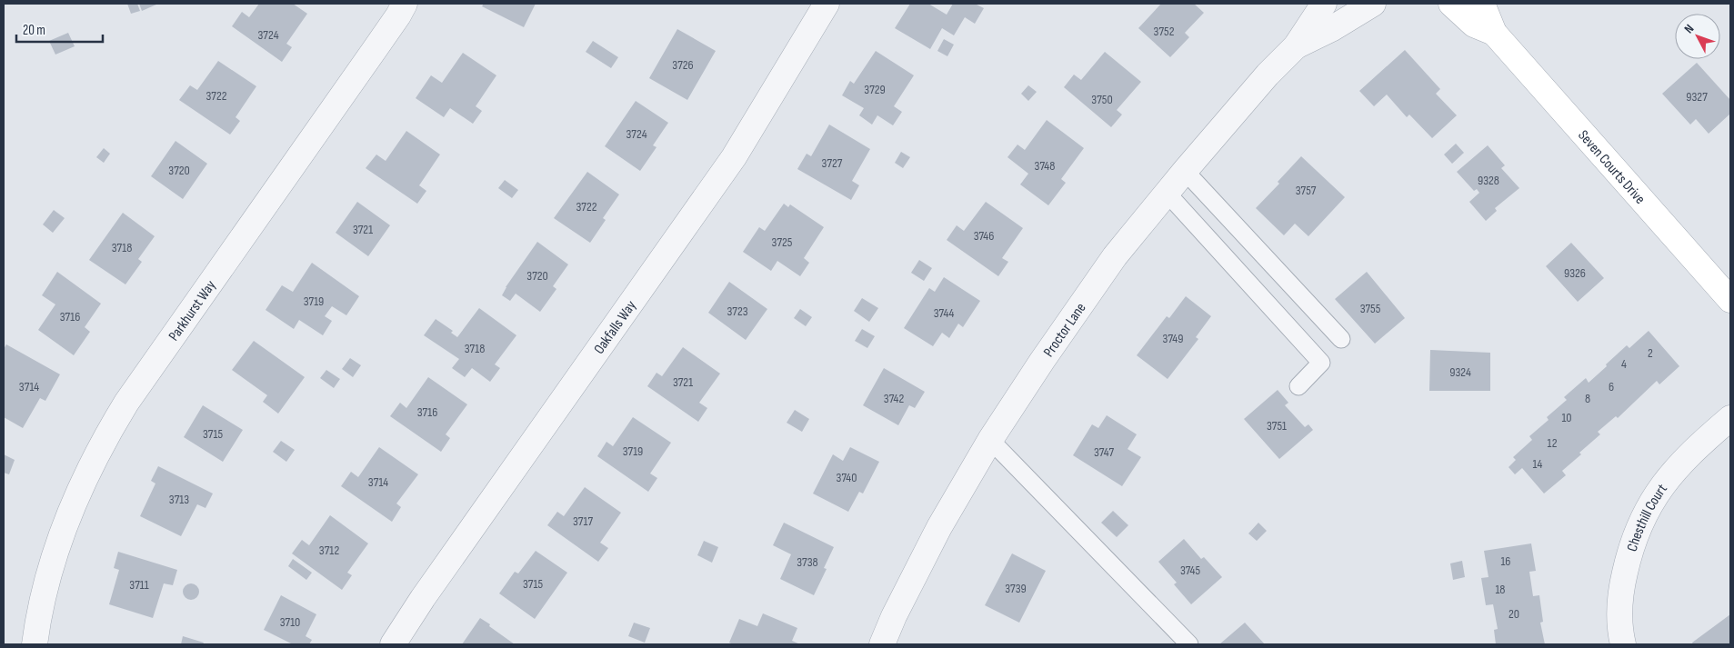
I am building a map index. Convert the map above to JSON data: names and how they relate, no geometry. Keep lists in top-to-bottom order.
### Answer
{
  "streets": {
    "street": [
      "Seven Courts Drive",
      "Parkhurst Way",
      "Oakfalls Way",
      "Proctor Lane",
      "Chesthill Court"
    ]
  },
  "house_numbers": [
    "3752",
    "3724",
    "3726",
    "3729",
    "3722",
    "9327",
    "3750",
    "3724",
    "3727",
    "3748",
    "3720",
    "9328",
    "3757",
    "3722",
    "3721",
    "3746",
    "3725",
    "3718",
    "9326",
    "3720",
    "3719",
    "3755",
    "3723",
    "3744",
    "3716",
    "3749",
    "3718",
    "2",
    "4",
    "9324",
    "3721",
    "3714",
    "6",
    "3742",
    "8",
    "3716",
    "10",
    "3751",
    "3715",
    "12",
    "3719",
    "3747",
    "14",
    "3740",
    "3714",
    "3713",
    "3717",
    "3712",
    "16",
    "3738",
    "3745",
    "3715",
    "3711",
    "3739",
    "18",
    "20",
    "3710"
  ],
  "scale_bar": "20 m",
  "north": "top left"
}
